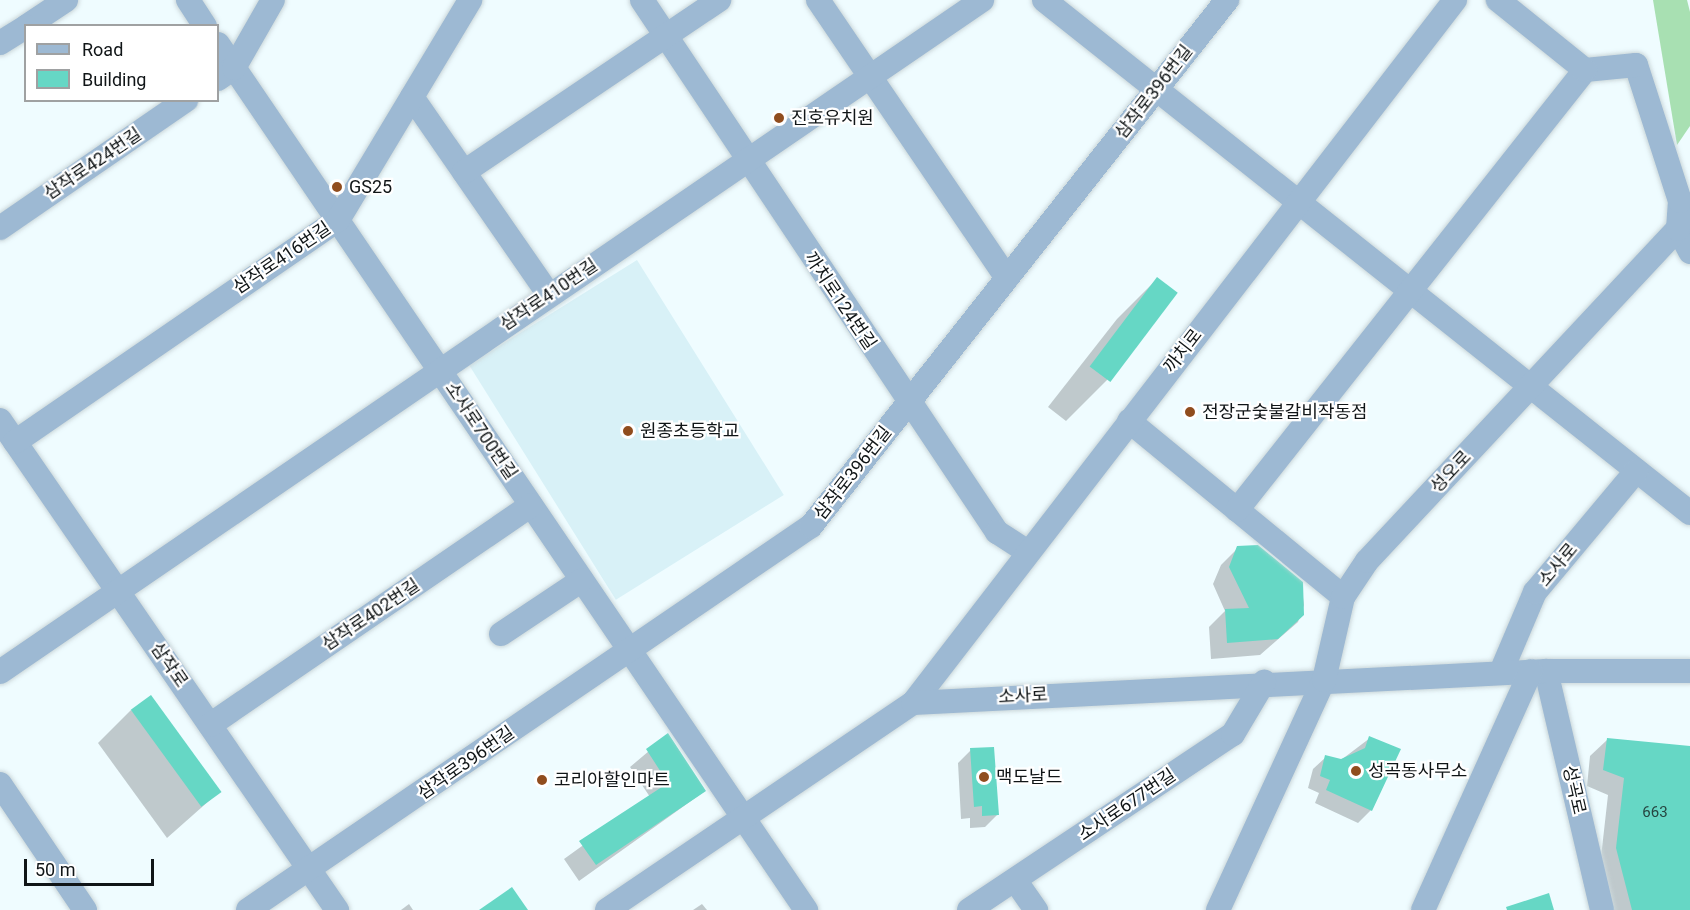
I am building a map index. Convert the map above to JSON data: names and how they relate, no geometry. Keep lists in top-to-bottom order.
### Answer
{
  "streets": {
    "street": [
      "삼작로396번길",
      "삼작로424번길",
      "삼작로416번길",
      "삼작로410번길",
      "까치로124번길",
      "까치로",
      "소사로700번길",
      "성오로",
      "소사로",
      "삼작로402번길",
      "삼작로",
      "성곡로",
      "소사로677번길"
    ]
  },
  "crossings": [
    ["삼작로396번길", "까치로124번길"],
    ["삼작로396번길", "소사로700번길"],
    ["삼작로396번길", "삼작로"],
    ["삼작로416번길", "소사로700번길"],
    ["삼작로416번길", "삼작로"],
    ["삼작로410번길", "까치로124번길"],
    ["삼작로410번길", "소사로700번길"],
    ["삼작로410번길", "삼작로"],
    ["까치로124번길", "까치로"],
    ["까치로", "소사로"],
    ["소사로700번길", "삼작로402번길"],
    ["성오로", "소사로"],
    ["소사로", "성곡로"],
    ["소사로", "소사로677번길"],
    ["삼작로402번길", "삼작로"]
  ],
  "places": [
    "진호유치원",
    "GS25",
    "전장군숯불갈비작동점",
    "원종초등학교",
    "성곡동사무소",
    "맥도날드",
    "코리아할인마트"
  ],
  "house_numbers": ["663"],
  "legend": ["Road", "Building"],
  "scale_bar": "50 m"
}
